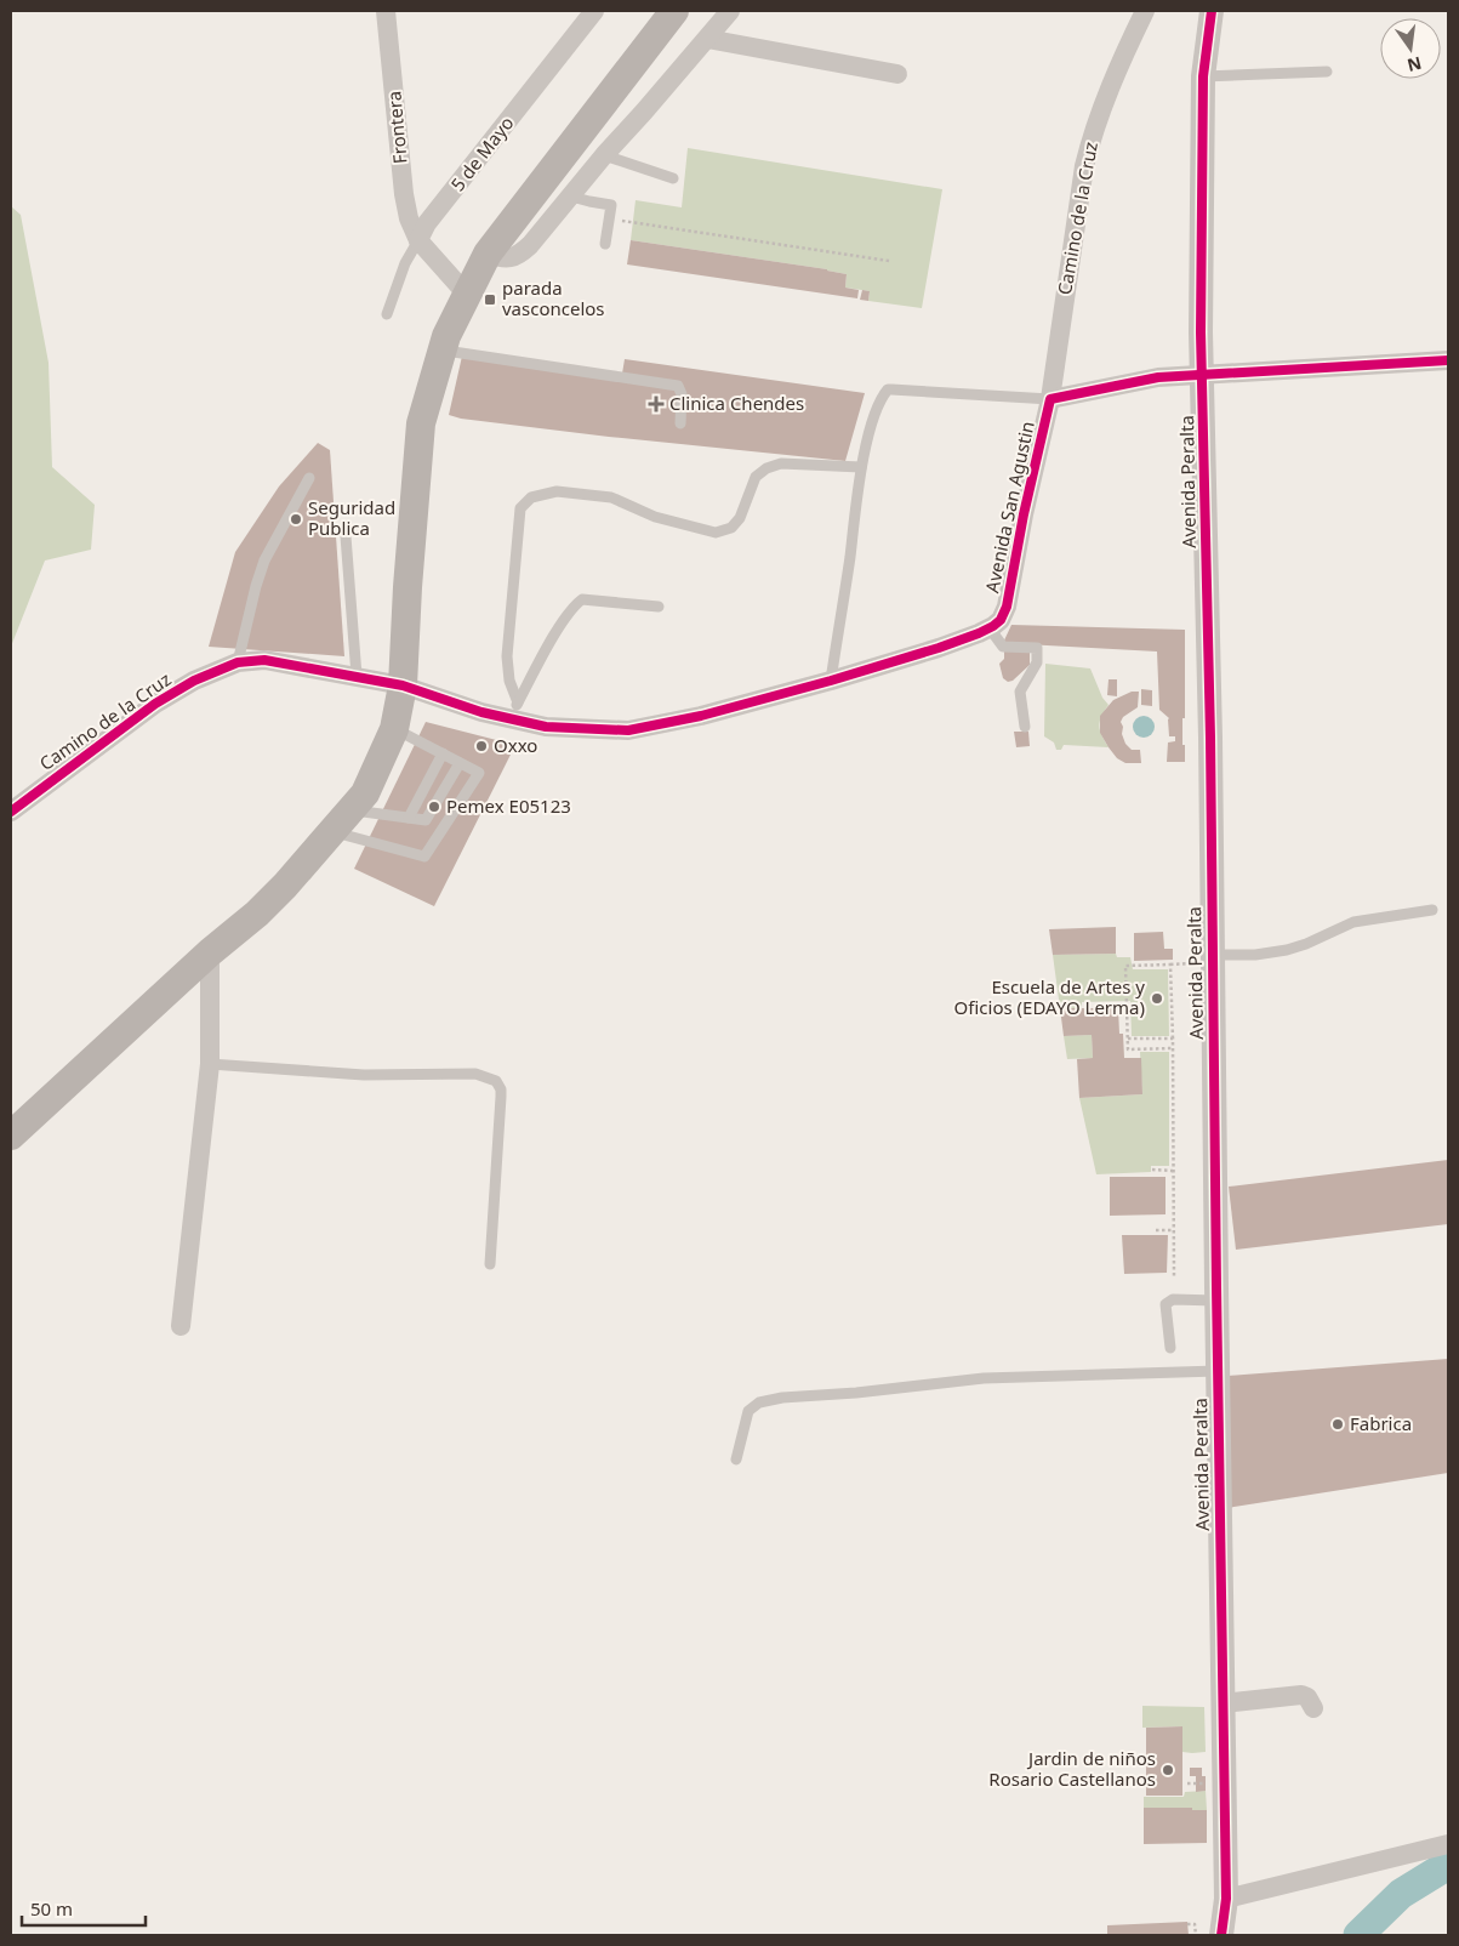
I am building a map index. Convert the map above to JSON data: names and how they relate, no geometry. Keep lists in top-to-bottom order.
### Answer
{
  "streets": {
    "street": [
      "Frontera",
      "5 de Mayo",
      "Camino de la Cruz",
      "Avenida Peralta",
      "Avenida San Agustin"
    ]
  },
  "crossings": [
    ["Frontera", "5 de Mayo"],
    ["Camino de la Cruz", "Avenida San Agustin"],
    ["Avenida Peralta", "Avenida San Agustin"]
  ],
  "places": {
    "transit": ["parada vasconcelos"],
    "health": ["Clinica Chendes"],
    "other": [
      "Seguridad Publica",
      "Oxxo",
      "Pemex E05123",
      "Escuela de Artes y Oficios (EDAYO Lerma)",
      "Fabrica",
      "Jardin de niños Rosario Castellanos"
    ]
  },
  "scale_bar": "50 m",
  "north": "bottom"
}
